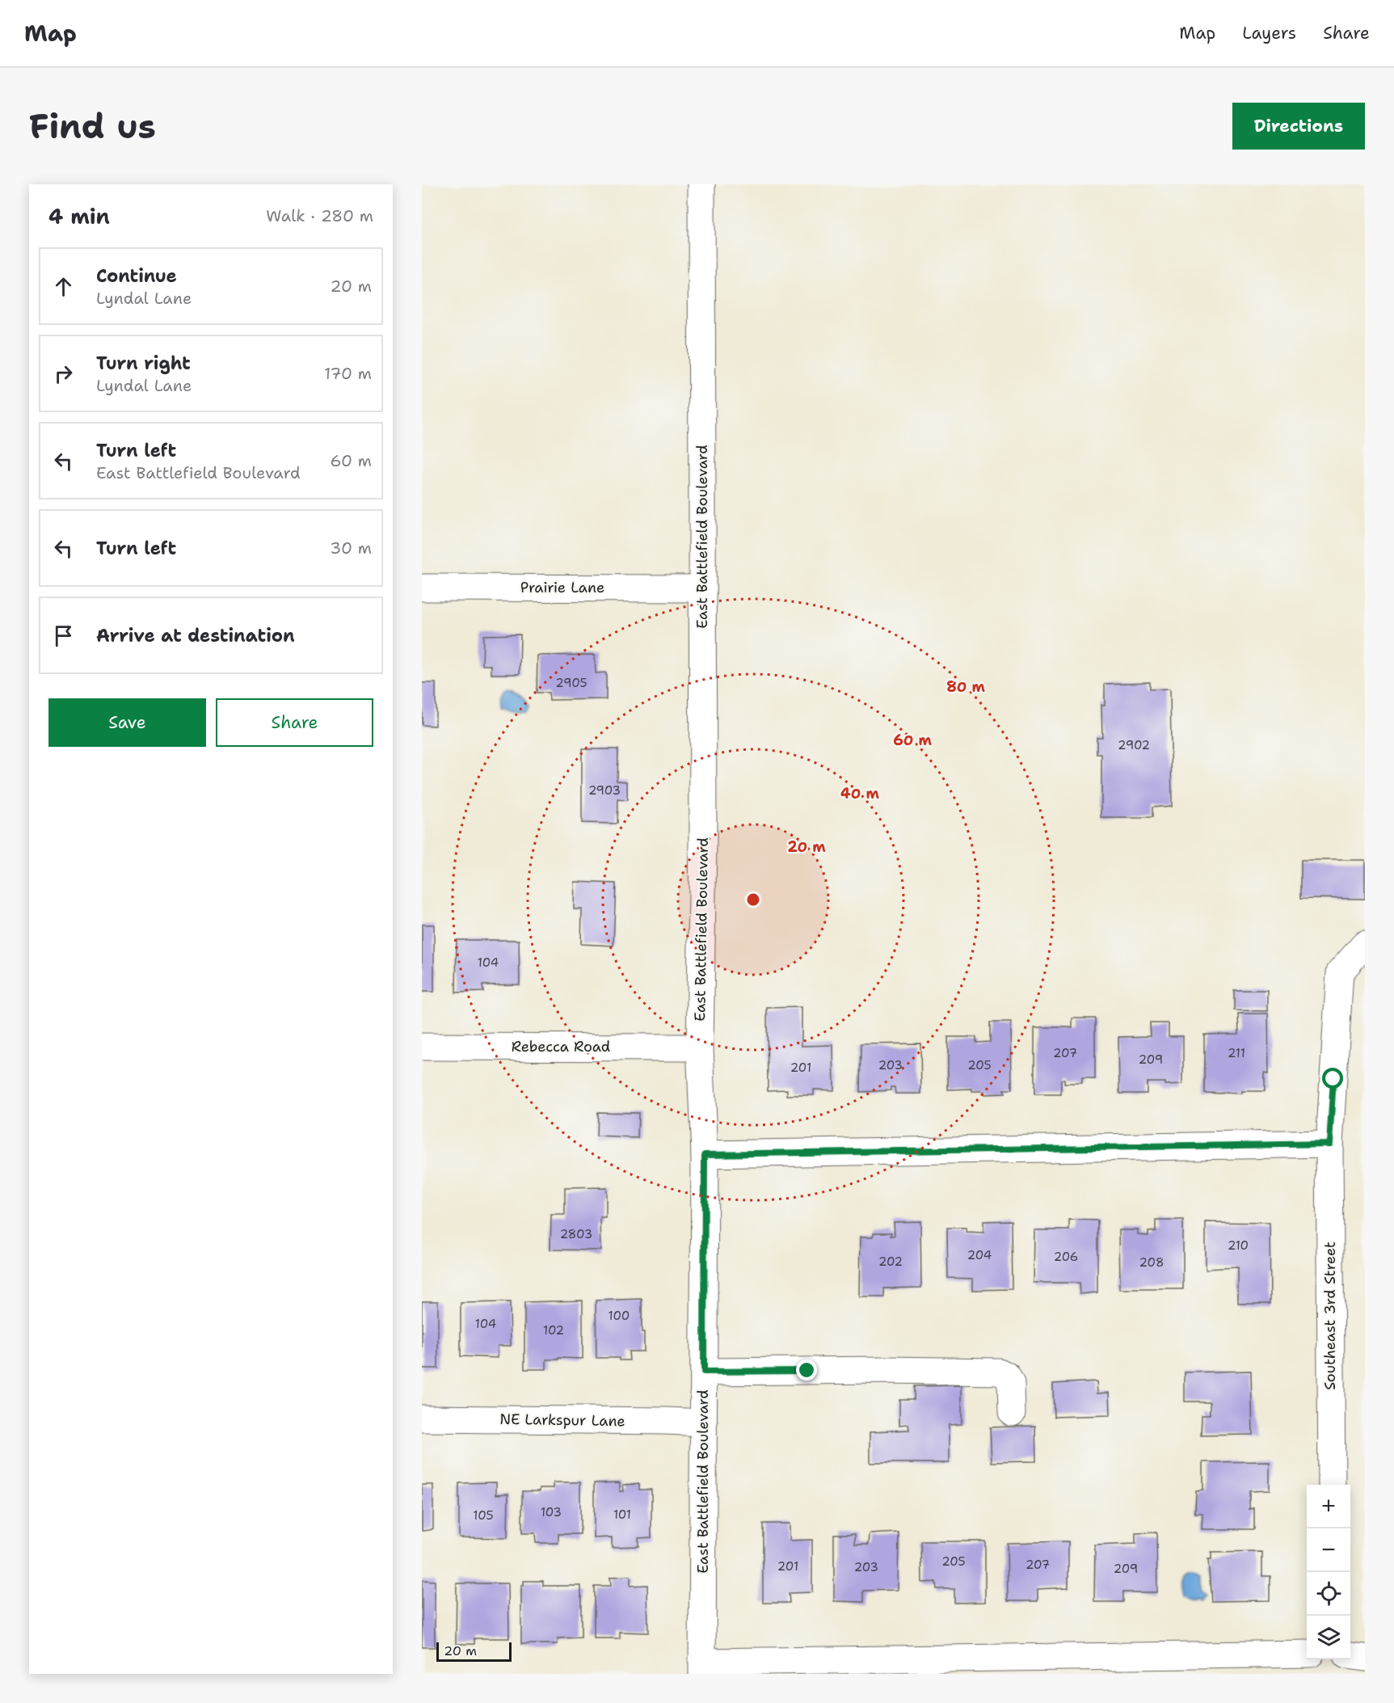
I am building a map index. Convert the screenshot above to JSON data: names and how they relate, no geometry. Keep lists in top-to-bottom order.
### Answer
{
  "streets": {
    "street": [
      "East Battlefield Boulevard",
      "Prairie Lane",
      "Rebecca Road",
      "Southeast 3rd Street",
      "NE Larkspur Lane"
    ]
  },
  "crossings": [
    ["East Battlefield Boulevard", "Prairie Lane"],
    ["East Battlefield Boulevard", "Rebecca Road"],
    ["East Battlefield Boulevard", "NE Larkspur Lane"]
  ],
  "house_numbers": [
    "2905",
    "2902",
    "2903",
    "104",
    "207",
    "211",
    "209",
    "203",
    "205",
    "201",
    "2803",
    "210",
    "204",
    "206",
    "202",
    "208",
    "100",
    "104",
    "102",
    "103",
    "101",
    "105",
    "205",
    "207",
    "201",
    "203",
    "209"
  ],
  "scale_bar": "20 m",
  "page": {
    "header": "Map",
    "nav": ["Map", "Layers", "Share"],
    "buttons": [
      "Directions",
      ["Save", "Share"]
    ],
    "title": "Find us",
    "heading": ["4 min", "Walk · 280 m"],
    "list": [
      ["Continue", "Lyndal Lane", "20 m"],
      ["Turn right", "Lyndal Lane", "170 m"],
      ["Turn left", "East Battlefield Boulevard", "60 m"],
      ["Turn left", "30 m"],
      "Arrive at destination"
    ],
    "map_buttons": ["+", "−"],
    "scale": "20 m"
  },
  "rings": [
    "80 m",
    "60 m",
    "40 m",
    "20 m"
  ]
}
